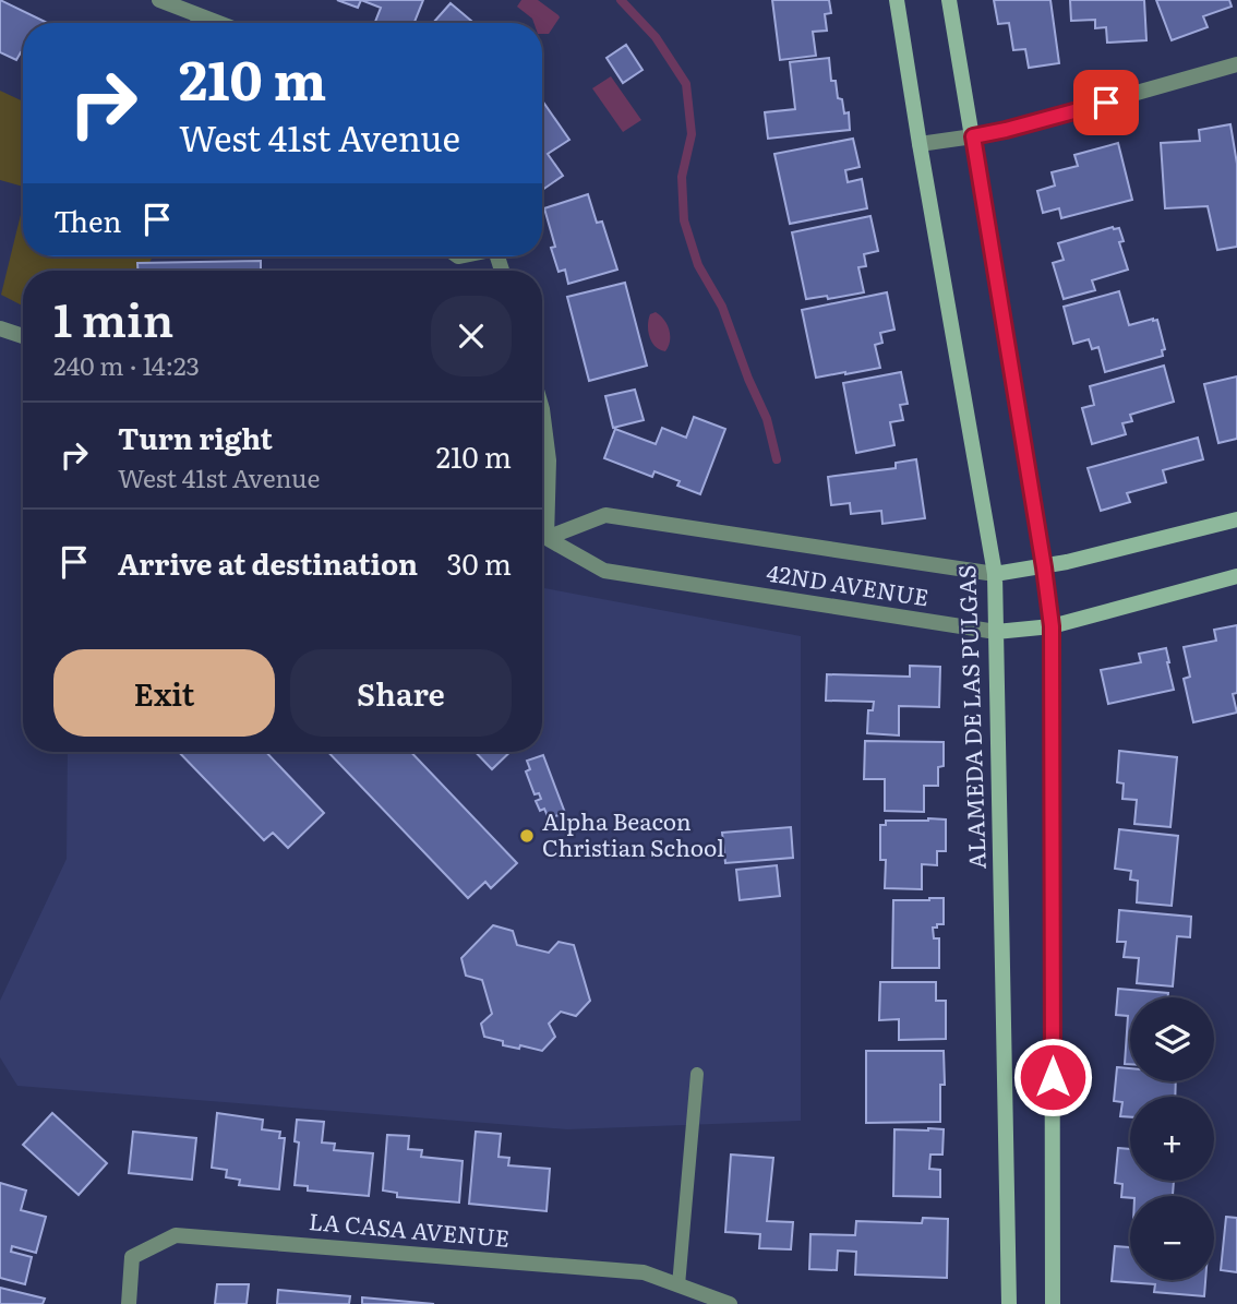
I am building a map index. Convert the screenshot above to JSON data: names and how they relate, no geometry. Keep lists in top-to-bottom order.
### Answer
{
  "streets": {
    "main road": ["42ND AVENUE", "ALAMEDA DE LAS PULGAS"],
    "street": ["LA CASA AVENUE"]
  },
  "crossings": [
    ["42ND AVENUE", "ALAMEDA DE LAS PULGAS"]
  ],
  "places": ["Alpha Beacon Christian School"],
  "page": {
    "turn": ["210 m", "West 41st Avenue"],
    "then": "Then",
    "heading": ["1 min", "240 m · 14:23"],
    "list": [
      {
        "name": "Turn right",
        "note": "West 41st Avenue",
        "value": "210 m"
      },
      {
        "name": "Arrive at destination",
        "value": "30 m"
      }
    ],
    "buttons": ["Exit", "Share"],
    "map_buttons": ["+", "−"]
  }
}
